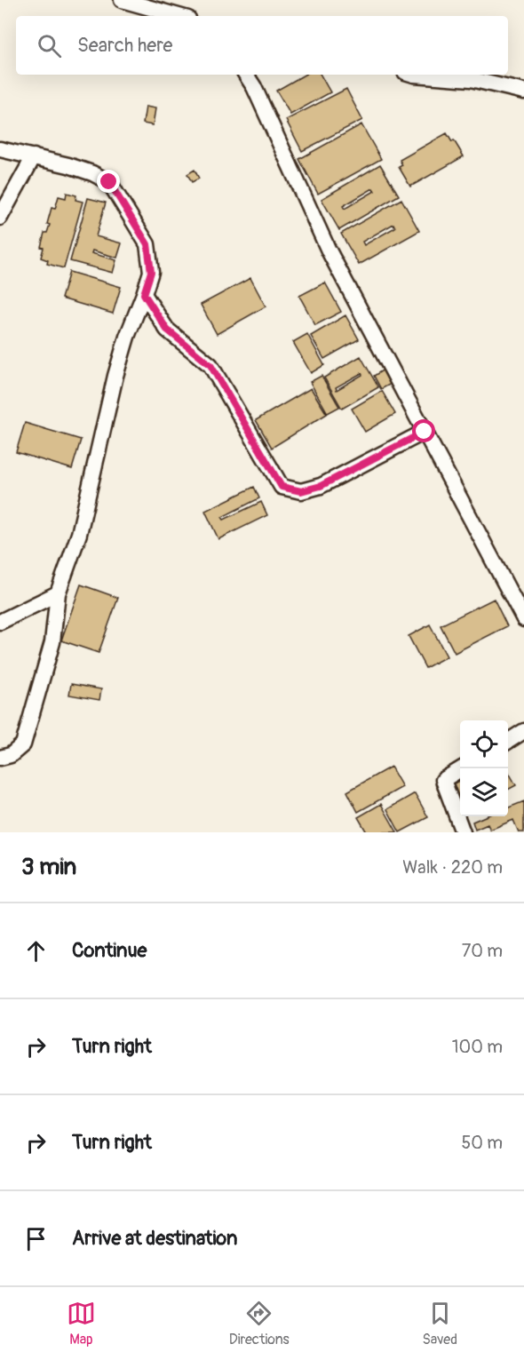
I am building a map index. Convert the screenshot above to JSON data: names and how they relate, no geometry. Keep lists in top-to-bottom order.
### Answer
{
  "page": {
    "search": "Search here",
    "heading": ["3 min", "Walk · 220 m"],
    "list": [
      ["Continue", "70 m"],
      ["Turn right", "100 m"],
      ["Turn right", "50 m"],
      "Arrive at destination"
    ],
    "nav": ["Map", "Directions", "Saved"]
  }
}
